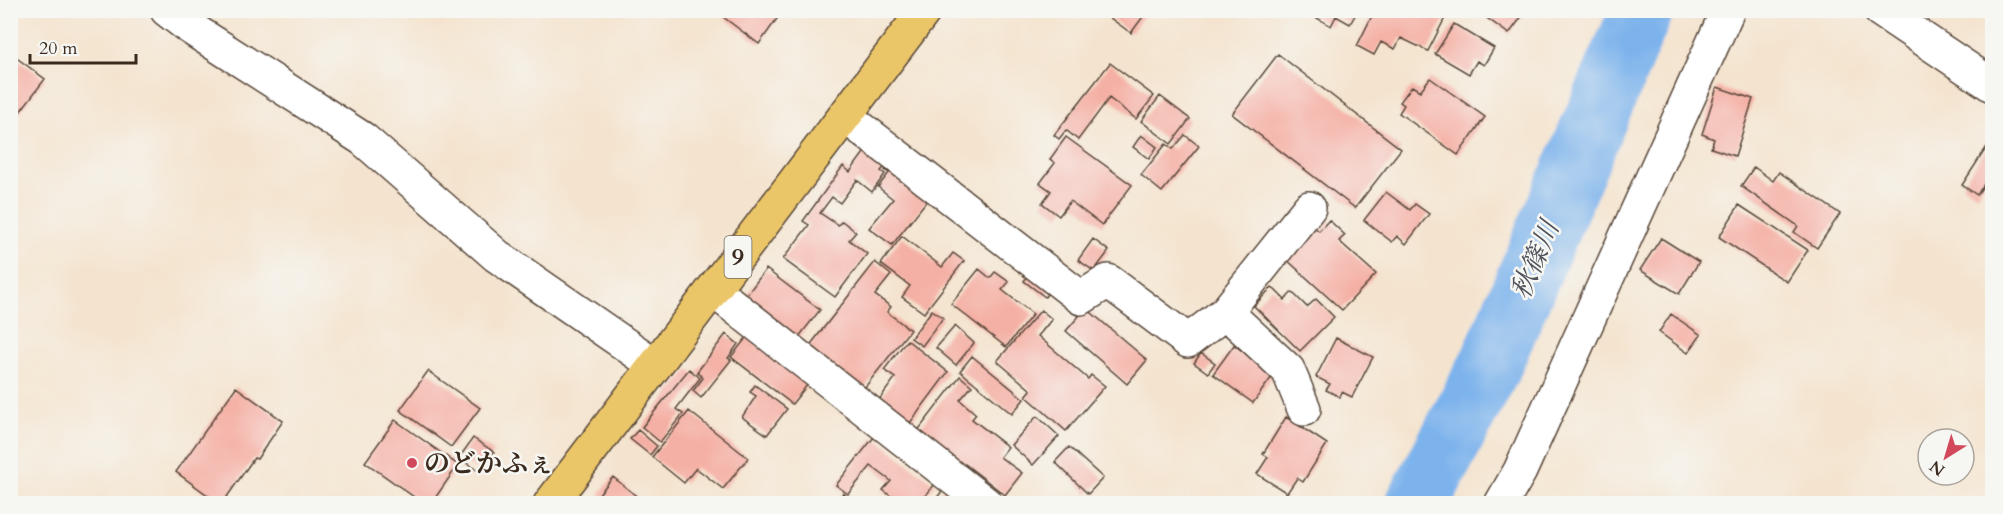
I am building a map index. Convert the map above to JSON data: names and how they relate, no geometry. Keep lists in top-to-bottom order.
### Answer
{
  "streets": {
    "main road": ["9"]
  },
  "water": ["秋篠川"],
  "places": ["のどかふぇ"],
  "scale_bar": "20 m",
  "north": "bottom left"
}
